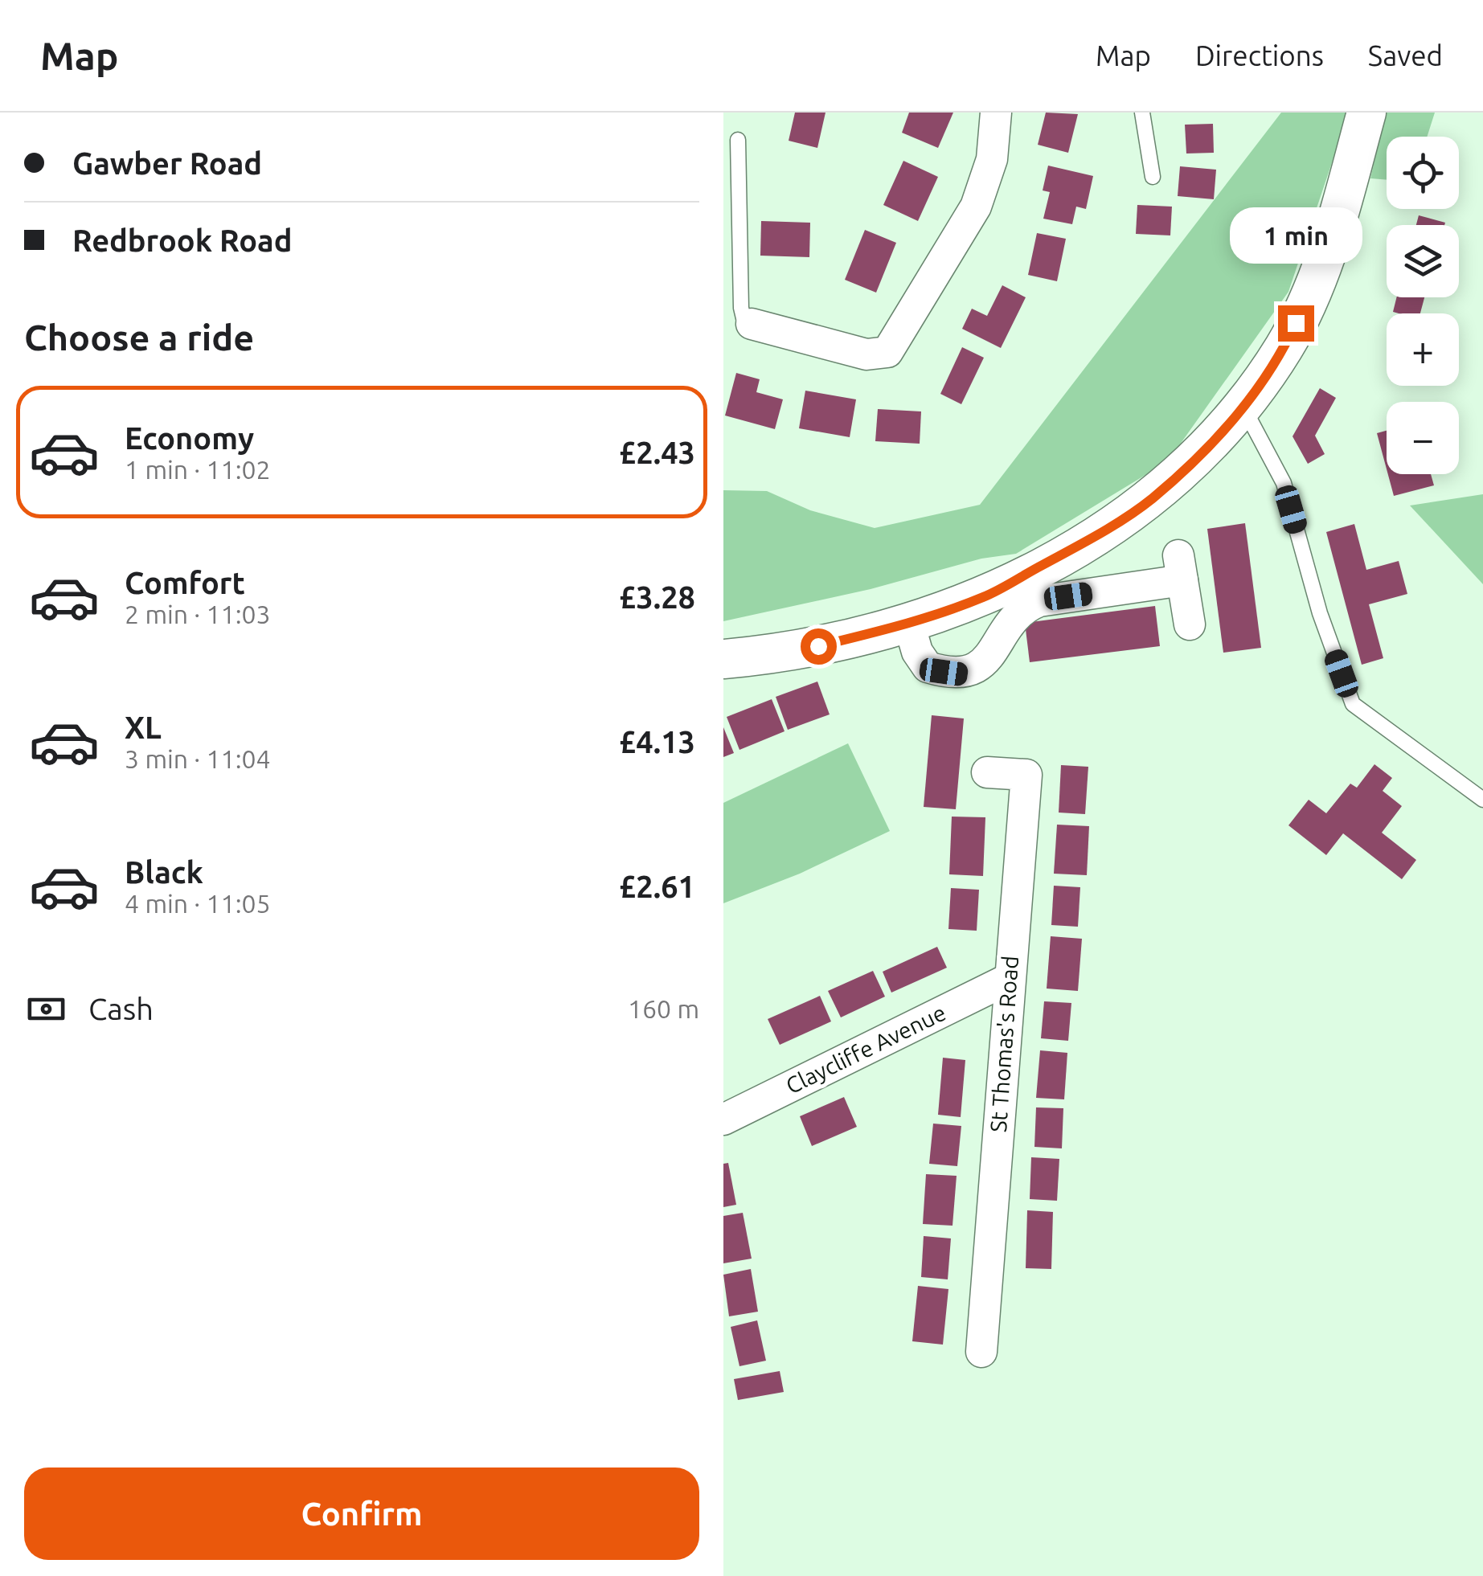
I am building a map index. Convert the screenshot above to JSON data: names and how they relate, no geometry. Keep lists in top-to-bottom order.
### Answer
{
  "streets": {
    "street": ["St Thomas's Road", "Claycliffe Avenue"]
  },
  "crossings": [
    ["St Thomas's Road", "Claycliffe Avenue"]
  ],
  "page": {
    "header": "Map",
    "nav": ["Map", "Directions", "Saved"],
    "banner": ["Gawber Road", "Redbrook Road"],
    "map_buttons": ["+", "−"],
    "bubble": "1 min",
    "heading": "Choose a ride",
    "list": [
      {
        "name": "Economy",
        "note": "1 min · 11:02",
        "value": "£2.43"
      },
      {
        "name": "Comfort",
        "note": "2 min · 11:03",
        "value": "£3.28"
      },
      {
        "name": "XL",
        "note": "3 min · 11:04",
        "value": "£4.13"
      },
      {
        "name": "Black",
        "note": "4 min · 11:05",
        "value": "£2.61"
      }
    ],
    "pay": ["Cash", "160 m"],
    "buttons": "Confirm"
  }
}
